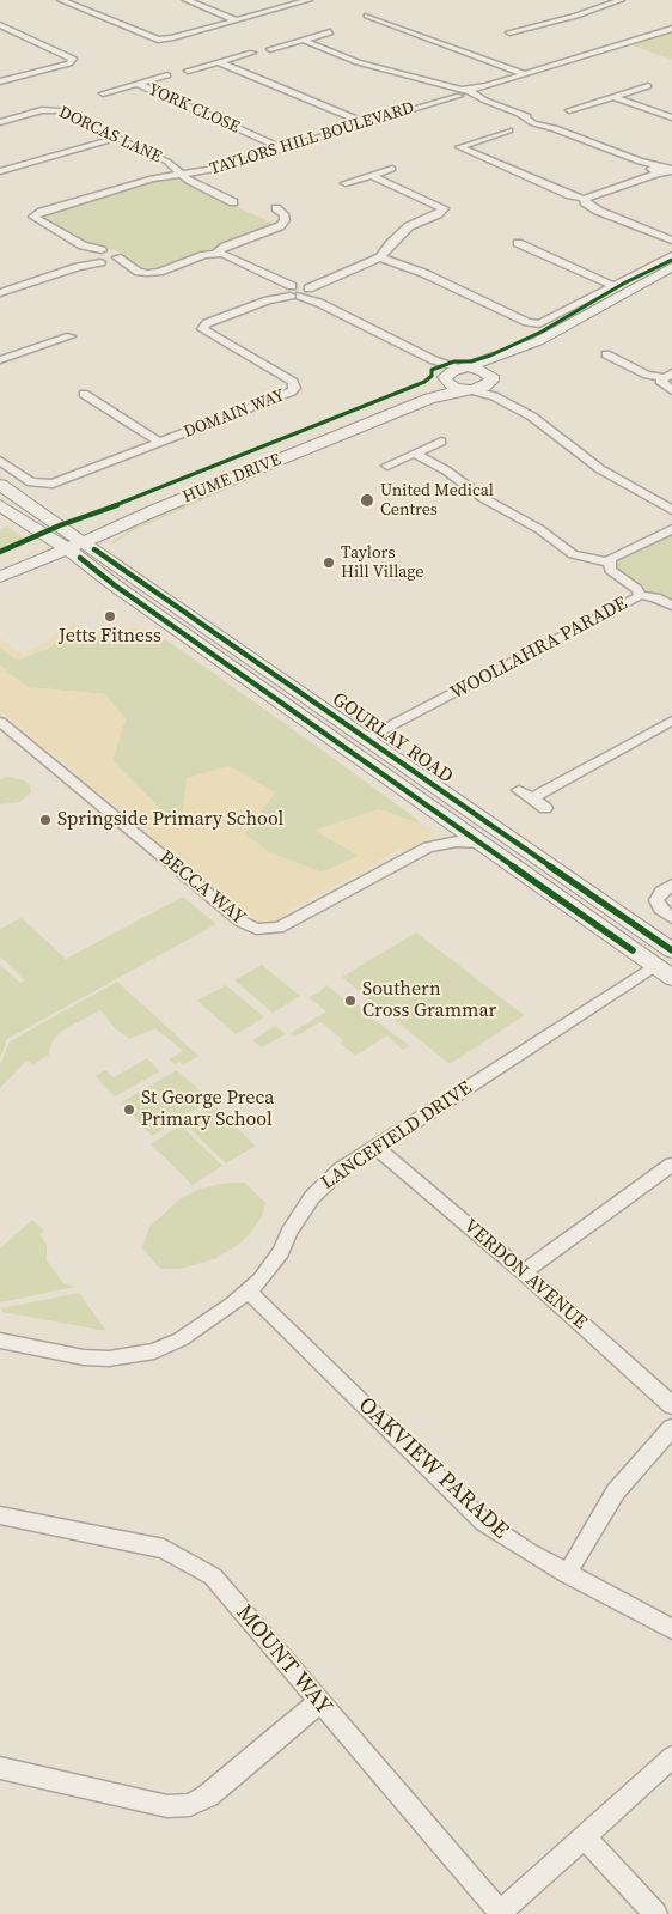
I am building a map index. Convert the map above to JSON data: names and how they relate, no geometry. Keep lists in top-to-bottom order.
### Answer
{
  "streets": {
    "street": [
      "YORK CLOSE",
      "DORCAS LANE",
      "TAYLORS HILL BOULEVARD",
      "DOMAIN WAY",
      "HUME DRIVE",
      "WOOLLAHRA PARADE",
      "GOURLAY ROAD",
      "BECCA WAY",
      "LANCEFIELD DRIVE",
      "VERDON AVENUE",
      "OAKVIEW PARADE",
      "MOUNT WAY"
    ]
  },
  "crossings": [
    ["YORK CLOSE", "TAYLORS HILL BOULEVARD"],
    ["DORCAS LANE", "TAYLORS HILL BOULEVARD"],
    ["HUME DRIVE", "GOURLAY ROAD"],
    ["WOOLLAHRA PARADE", "GOURLAY ROAD"],
    ["GOURLAY ROAD", "BECCA WAY"],
    ["GOURLAY ROAD", "LANCEFIELD DRIVE"],
    ["LANCEFIELD DRIVE", "VERDON AVENUE"],
    ["LANCEFIELD DRIVE", "OAKVIEW PARADE"]
  ],
  "places": [
    "United Medical Centres",
    "Taylors Hill Village",
    "Jetts Fitness",
    "Springside Primary School",
    "Southern Cross Grammar",
    "St George Preca Primary School"
  ]
}
